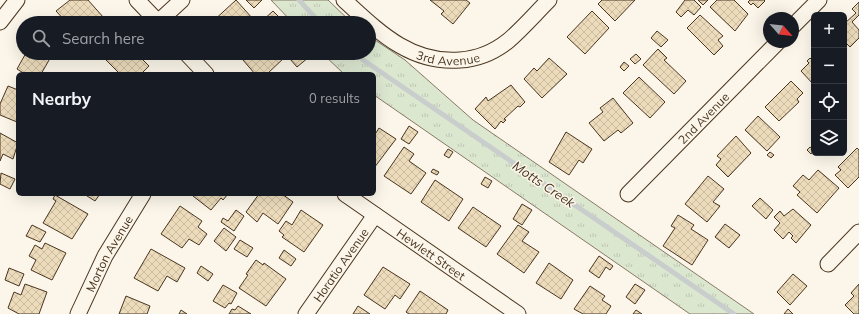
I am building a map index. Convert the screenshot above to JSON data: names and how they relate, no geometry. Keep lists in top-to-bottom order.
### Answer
{
  "streets": {
    "street": [
      "3rd Avenue",
      "2nd Avenue",
      "Morton Avenue",
      "Hewlett Street",
      "Horatio Avenue"
    ]
  },
  "crossings": [
    ["Hewlett Street", "Horatio Avenue"]
  ],
  "water": ["Motts Creek"],
  "north": "bottom right",
  "page": {
    "map_buttons": ["+", "−"],
    "search": "Search here",
    "heading": ["Nearby", "0 results"]
  }
}
